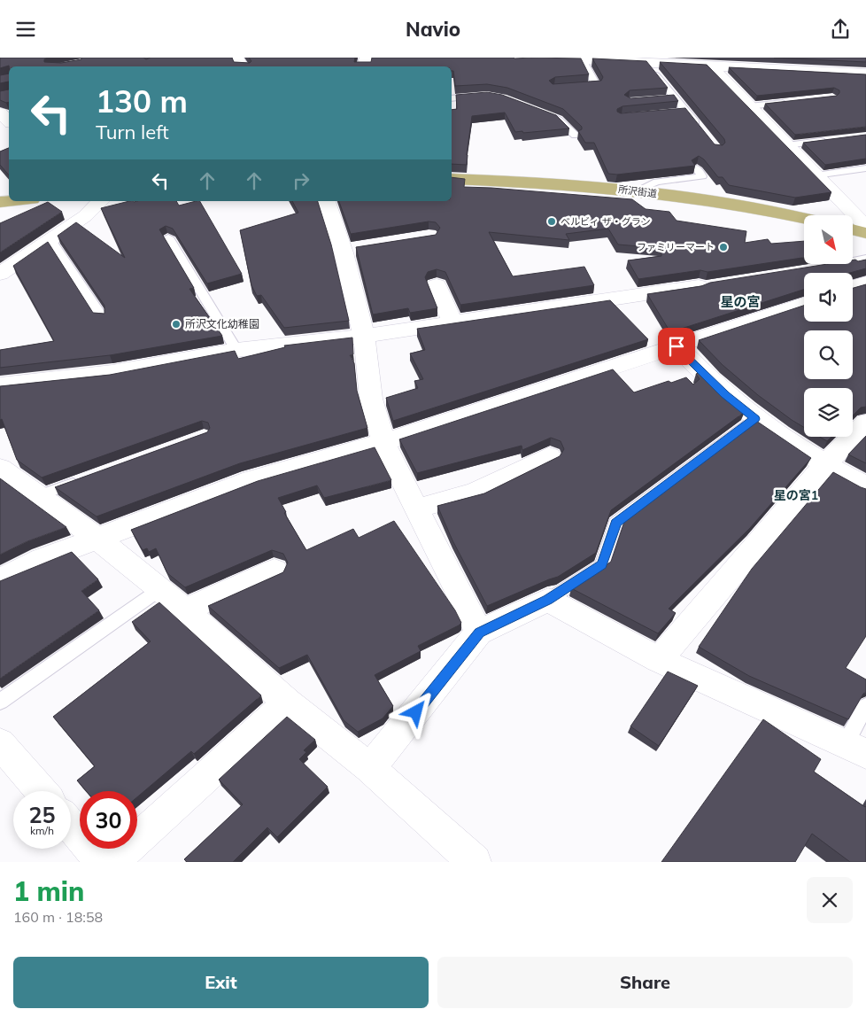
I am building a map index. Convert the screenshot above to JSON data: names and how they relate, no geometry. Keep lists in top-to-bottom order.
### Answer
{
  "streets": {
    "main road": ["所沢街道"]
  },
  "districts": ["星の宮", "星の宮1"],
  "places": ["ベルビィ ザ・グラン", "ファミリーマート", "所沢文化幼稚園"],
  "north": "bottom right",
  "page": {
    "header": "Navio",
    "turn": ["130 m", "Turn left"],
    "speed": "25 km/h",
    "limit": "30",
    "heading": ["1 min", "160 m · 18:58"],
    "buttons": ["Exit", "Share"]
  }
}
